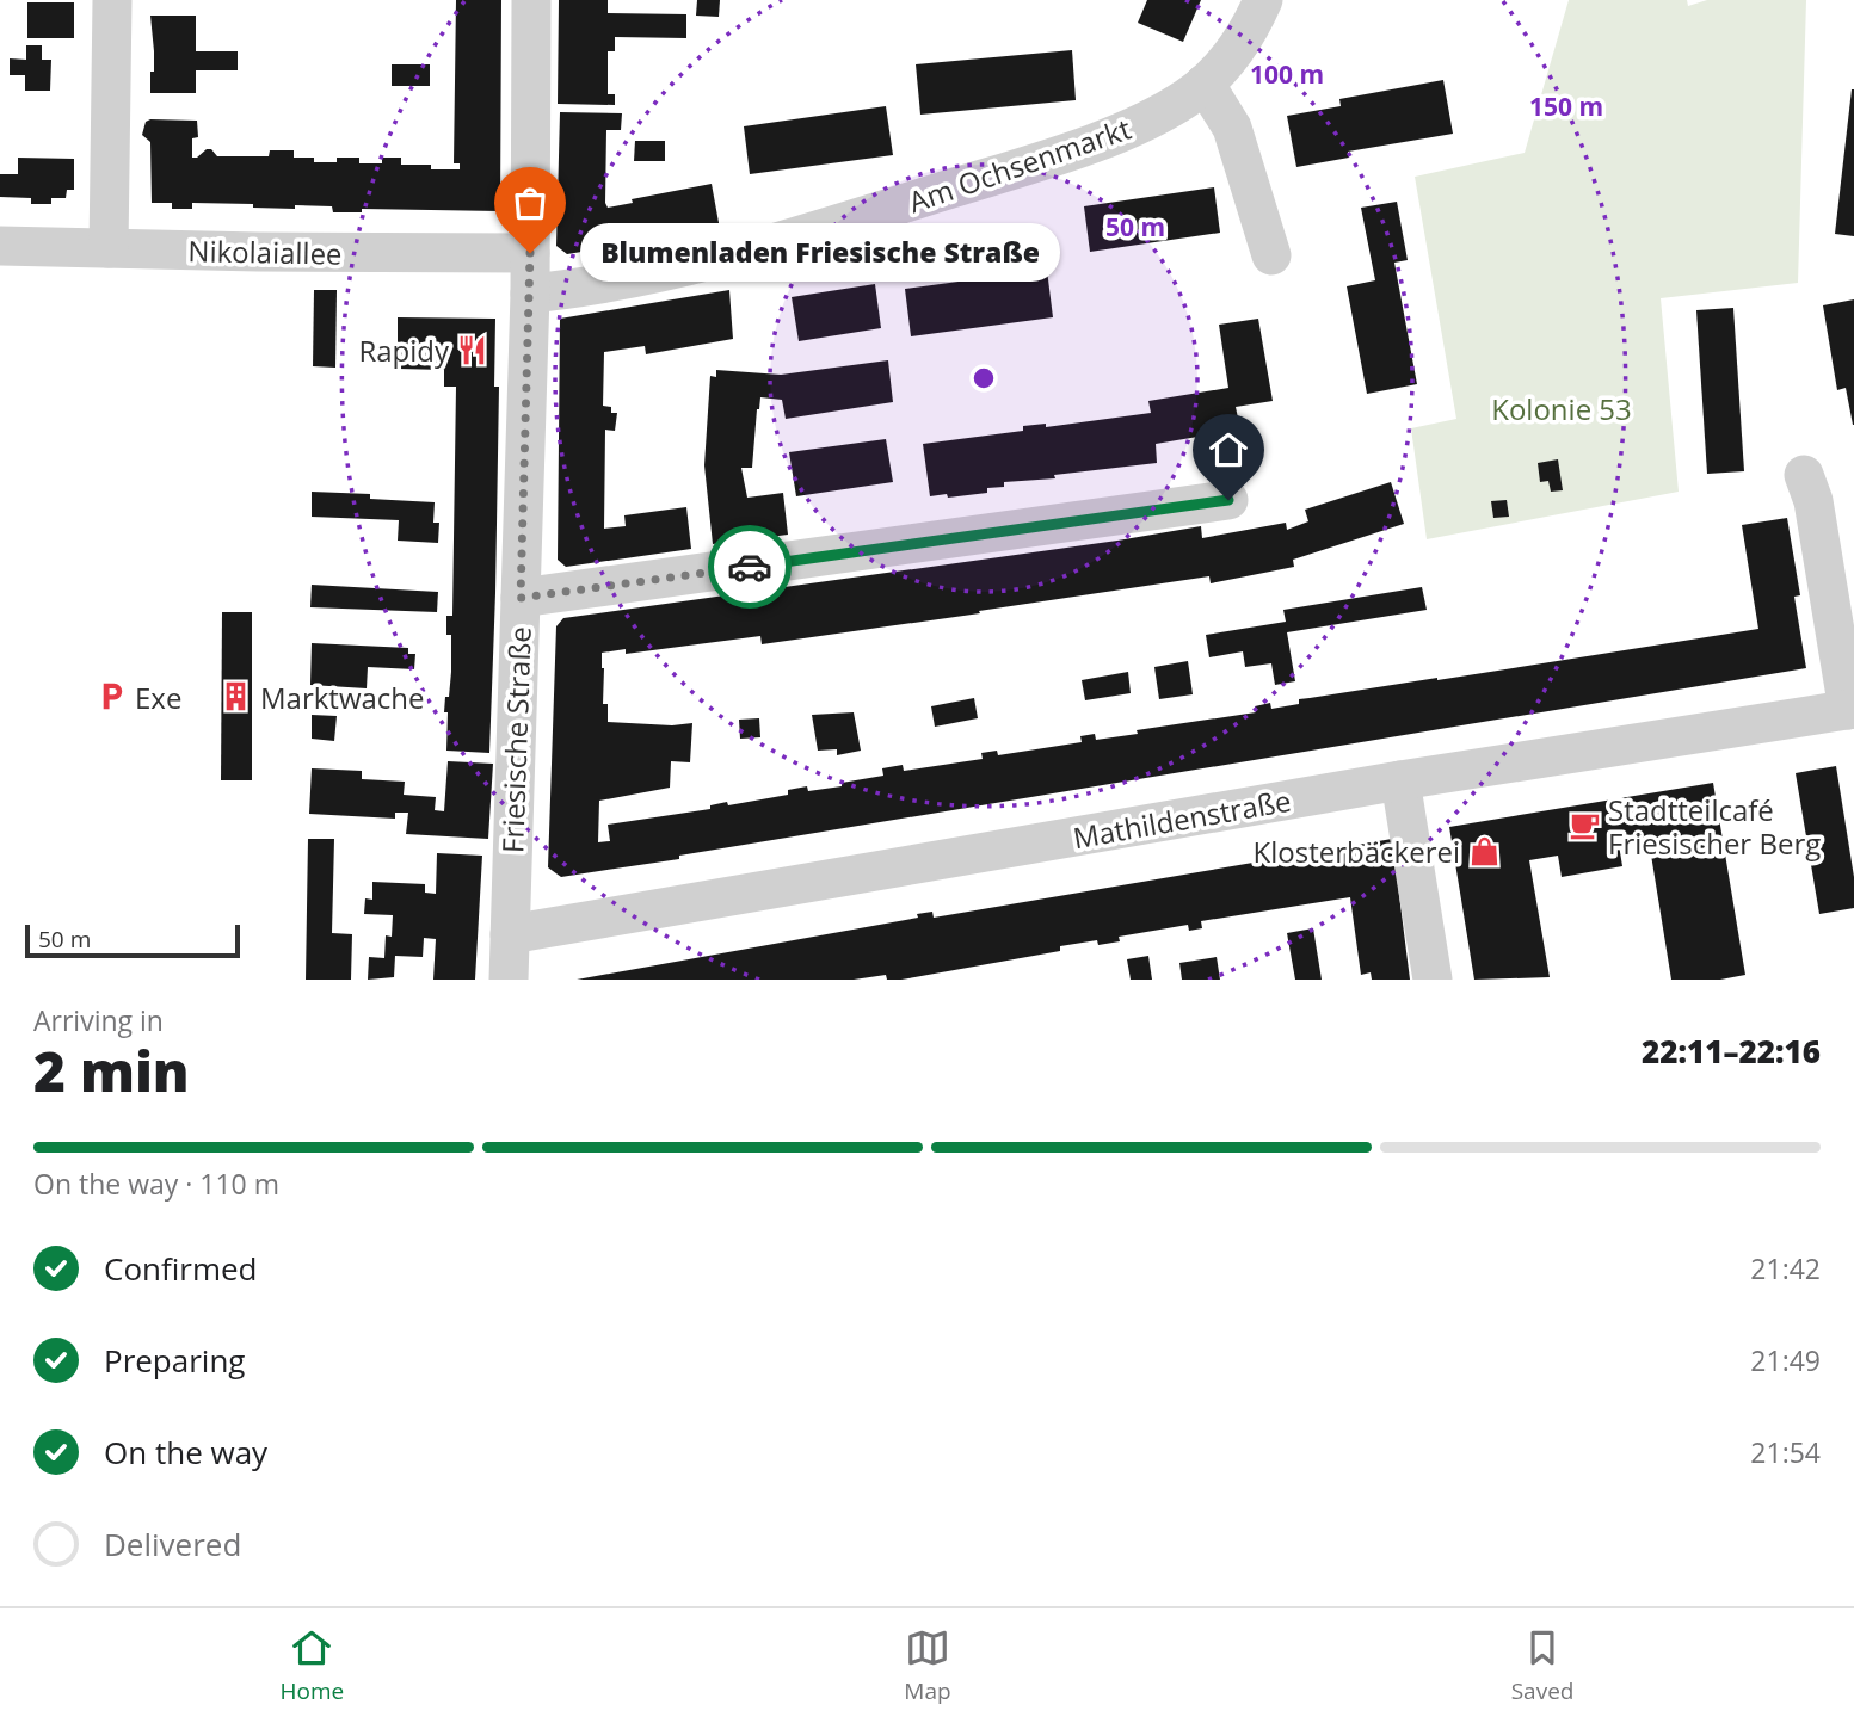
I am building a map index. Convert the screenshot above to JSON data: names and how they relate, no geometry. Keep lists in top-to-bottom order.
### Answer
{
  "streets": {
    "street": [
      "Am Ochsenmarkt",
      "Nikolaiallee",
      "Friesische Straße",
      "Mathildenstraße"
    ]
  },
  "crossings": [
    ["Am Ochsenmarkt", "Friesische Straße"],
    ["Nikolaiallee", "Friesische Straße"],
    ["Friesische Straße", "Mathildenstraße"]
  ],
  "parks": ["Kolonie 53"],
  "places": {
    "other": ["Blumenladen Friesische Straße"],
    "restaurant": ["Rapidy"],
    "parking": ["Exe"],
    "building": ["Marktwache"],
    "cafe": ["Stadtteilcafé Friesischer Berg"],
    "shop": ["Klosterbäckerei"]
  },
  "scale_bar": "50 m",
  "page": {
    "bubble": "Blumenladen Friesische Straße",
    "scale": "50 m",
    "heading": ["2 min", "Arriving in", "22:11–22:16"],
    "bar": "On the way · 110 m",
    "list": [
      ["Confirmed", "21:42"],
      ["Preparing", "21:49"],
      ["On the way", "21:54"],
      "Delivered"
    ],
    "tabs": ["Home", "Map", "Saved"]
  },
  "rings": ["100 m", "150 m", "50 m"]
}
